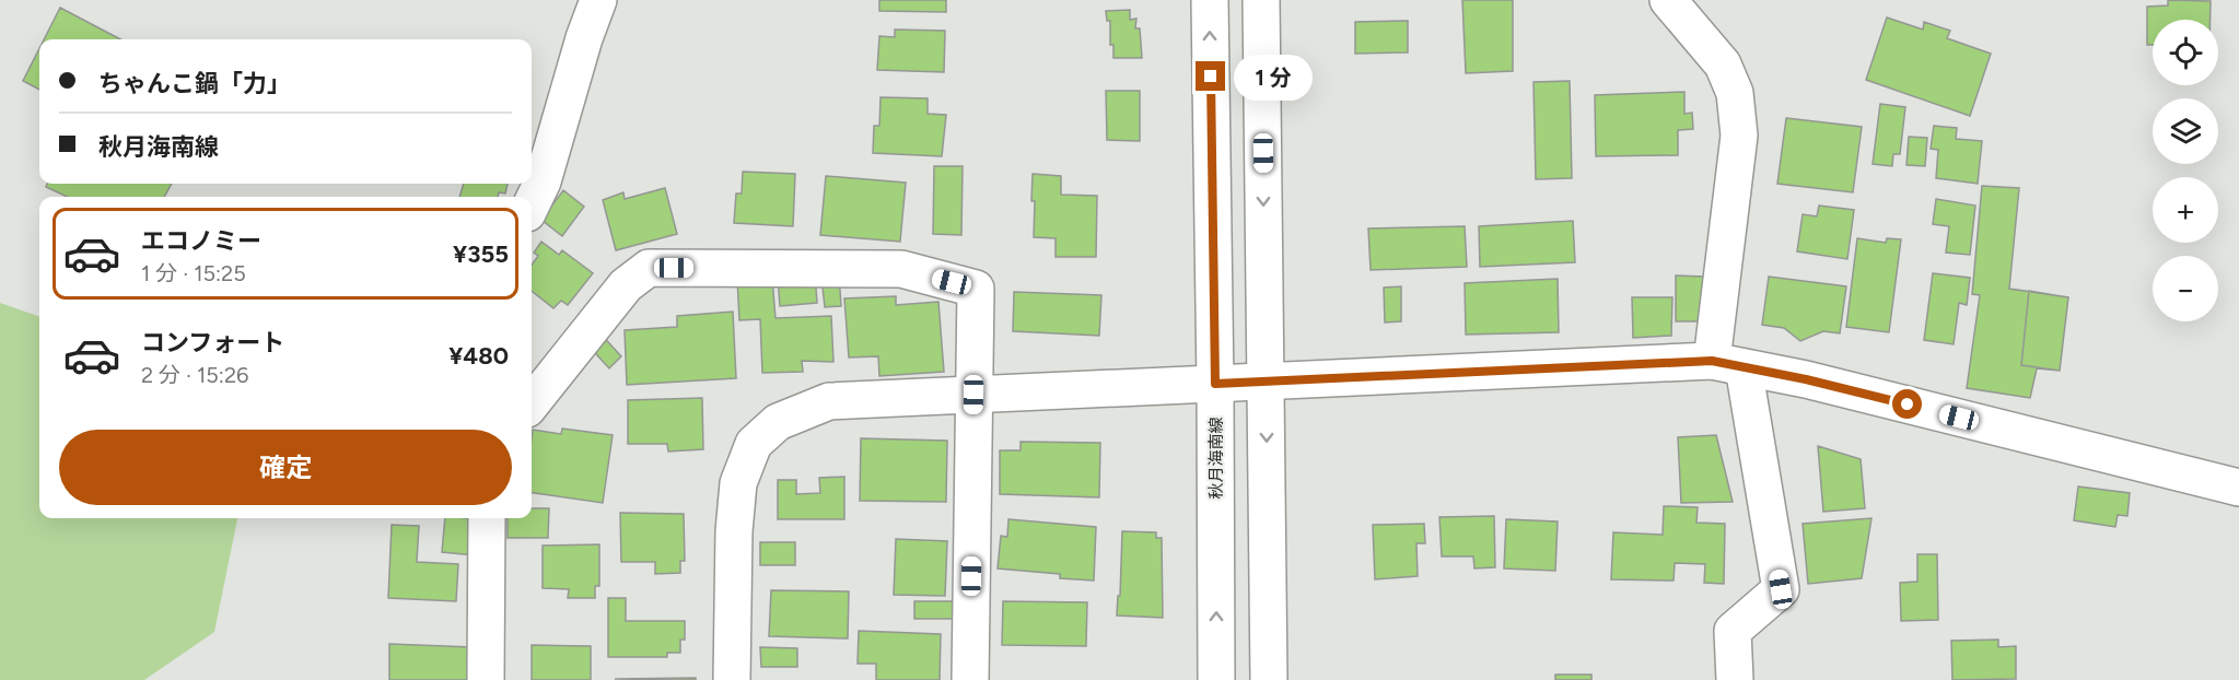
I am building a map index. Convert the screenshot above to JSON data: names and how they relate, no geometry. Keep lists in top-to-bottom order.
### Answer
{
  "streets": {
    "street": ["秋月海南線"]
  },
  "page": {
    "map_buttons": ["+", "−"],
    "banner": ["ちゃんこ鍋「力」", "秋月海南線"],
    "bubble": "1 分",
    "list": [
      {
        "name": "エコノミー",
        "note": "1 分 · 15:25",
        "value": "¥355"
      },
      {
        "name": "コンフォート",
        "note": "2 分 · 15:26",
        "value": "¥480"
      }
    ],
    "buttons": "確定"
  }
}
